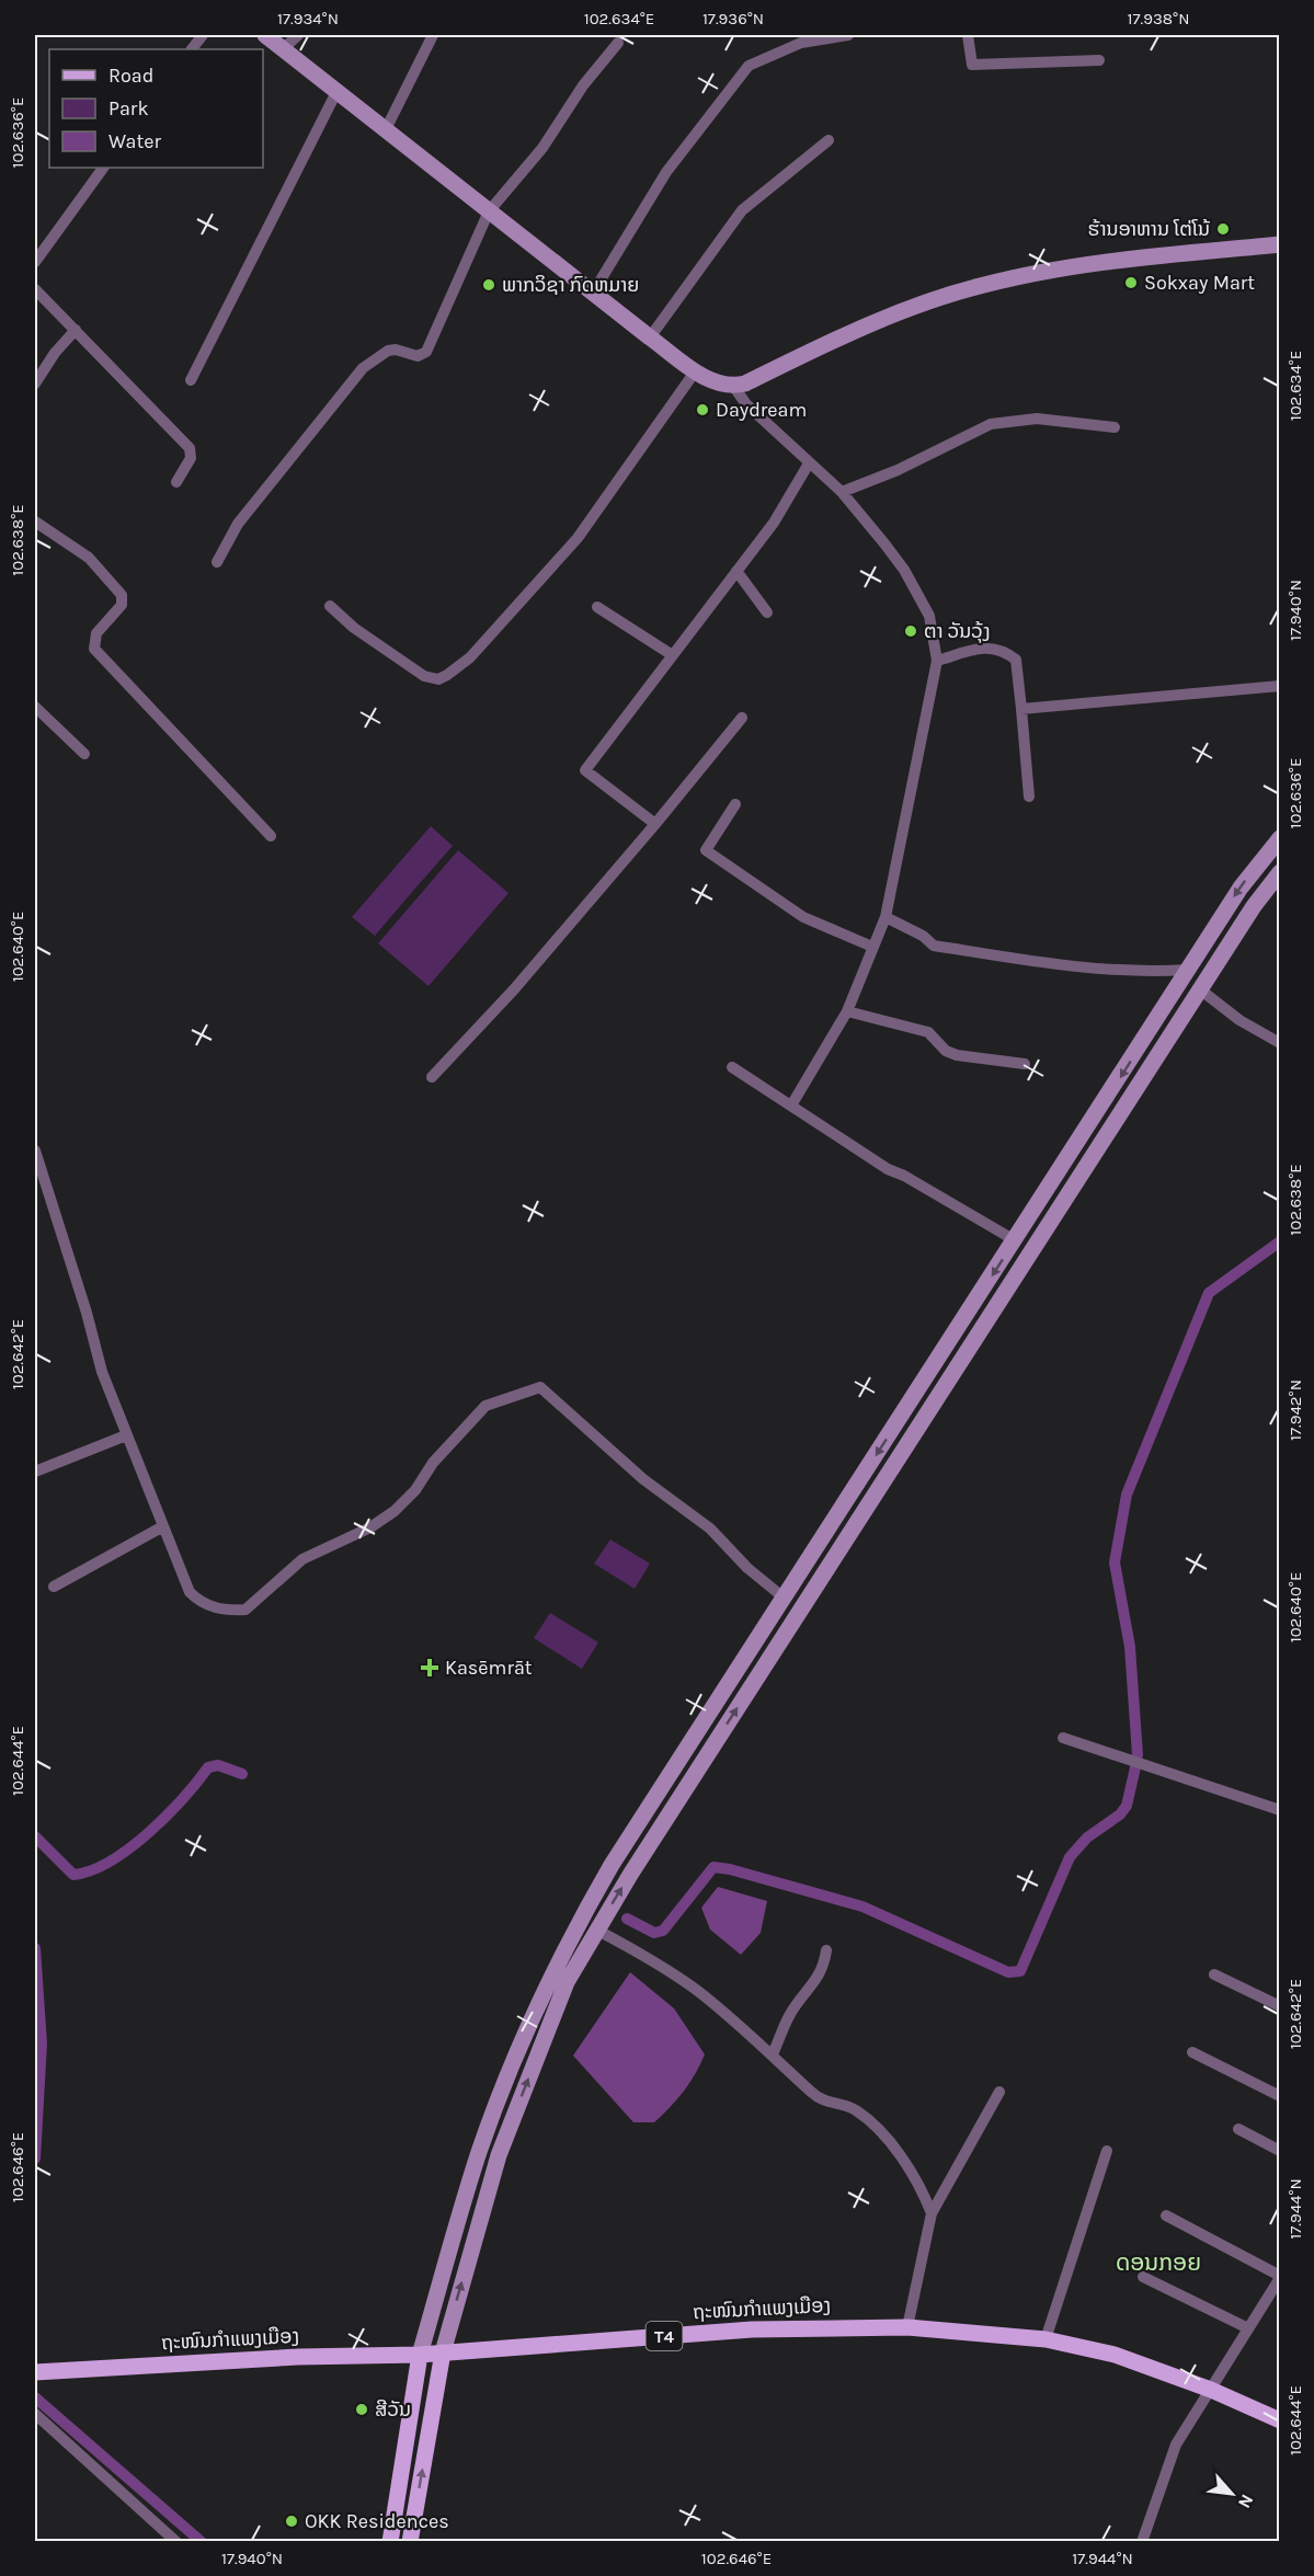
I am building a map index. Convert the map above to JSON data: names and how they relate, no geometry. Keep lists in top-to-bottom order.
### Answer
{
  "streets": {
    "main road": ["ຖະໜົນກຳແພງເມືອງ", "T4"]
  },
  "districts": ["ດອນກອຍ"],
  "places": {
    "other": [
      "ຮ້ານອາຫານ ໂຕ່ໂນ້",
      "Sokxay Mart",
      "ພາກວິຊາ ກົດຫມາຍ",
      "Daydream",
      "ຕາ ວັນວຸ້ງ",
      "ສີວັນ",
      "OKK Residences"
    ],
    "health": ["Kasēmrāt"]
  },
  "legend": ["Road", "Park", "Water"],
  "north": "bottom right",
  "coordinates": [
    "17.934°N",
    "102.634°E",
    "17.936°N",
    "17.938°N",
    "102.636°E",
    "102.638°E",
    "17.940°N",
    "102.640°E",
    "102.642°E",
    "17.942°N",
    "102.644°E",
    "102.646°E",
    "17.944°N"
  ]
}
